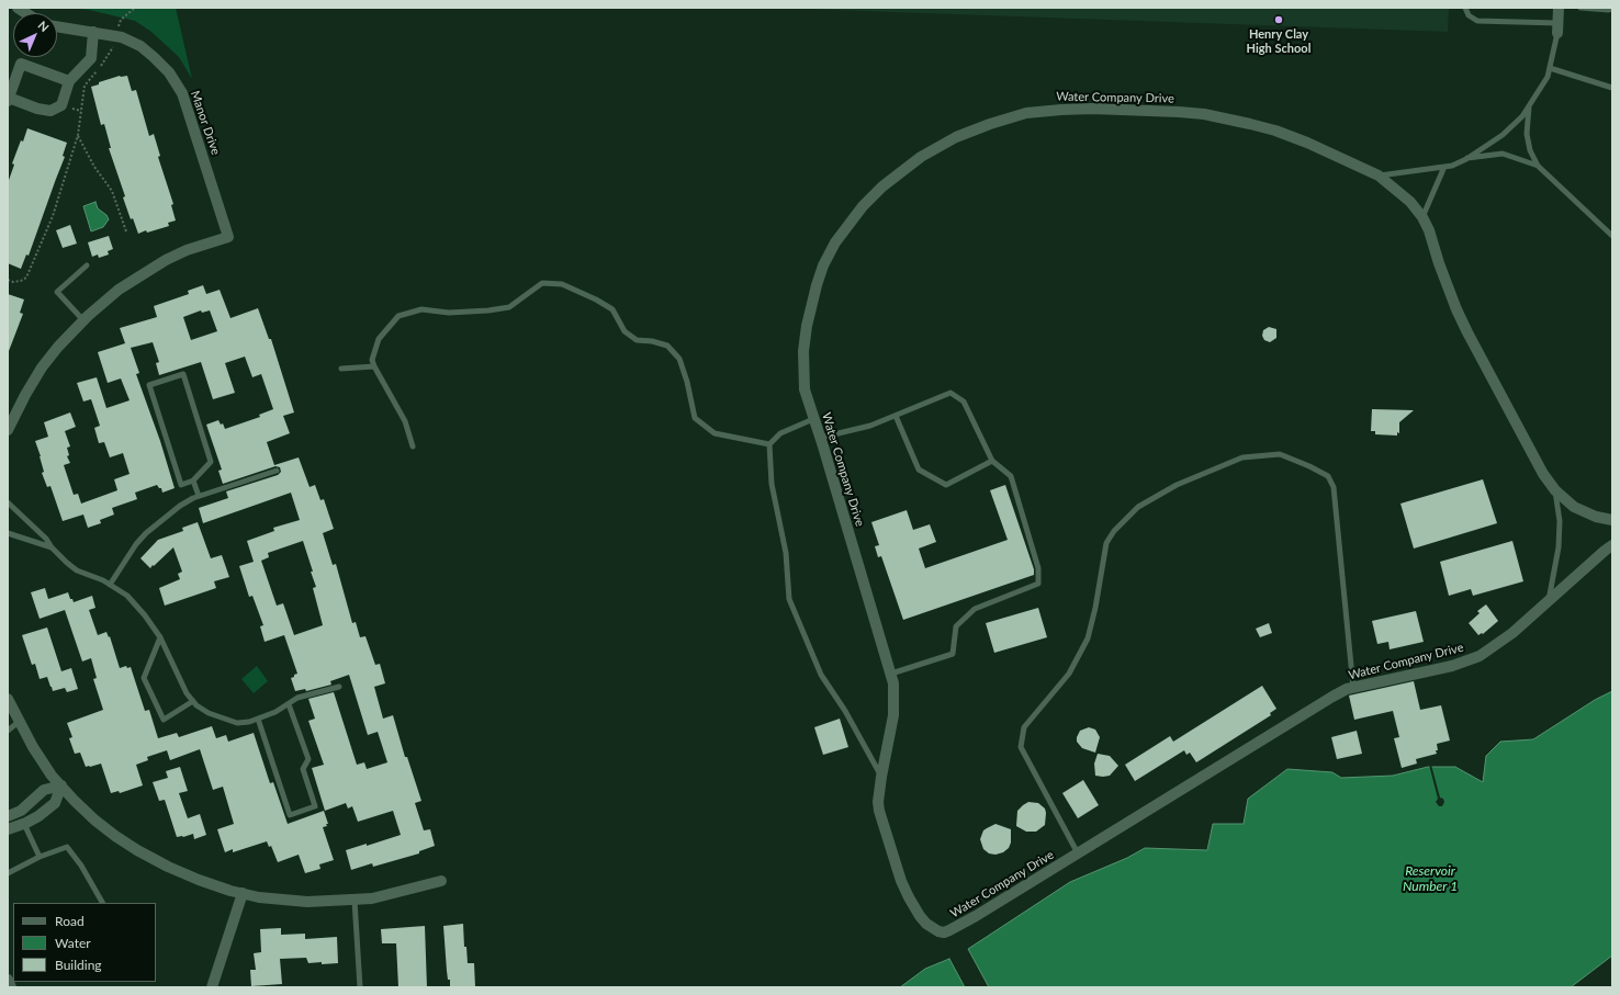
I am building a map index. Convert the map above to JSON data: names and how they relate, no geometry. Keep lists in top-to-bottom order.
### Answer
{
  "streets": {
    "street": ["Water Company Drive", "Manor Drive"]
  },
  "water": ["Reservoir Number 1"],
  "places": ["Henry Clay High School"],
  "legend": ["Road", "Water", "Building"],
  "north": "top right"
}
